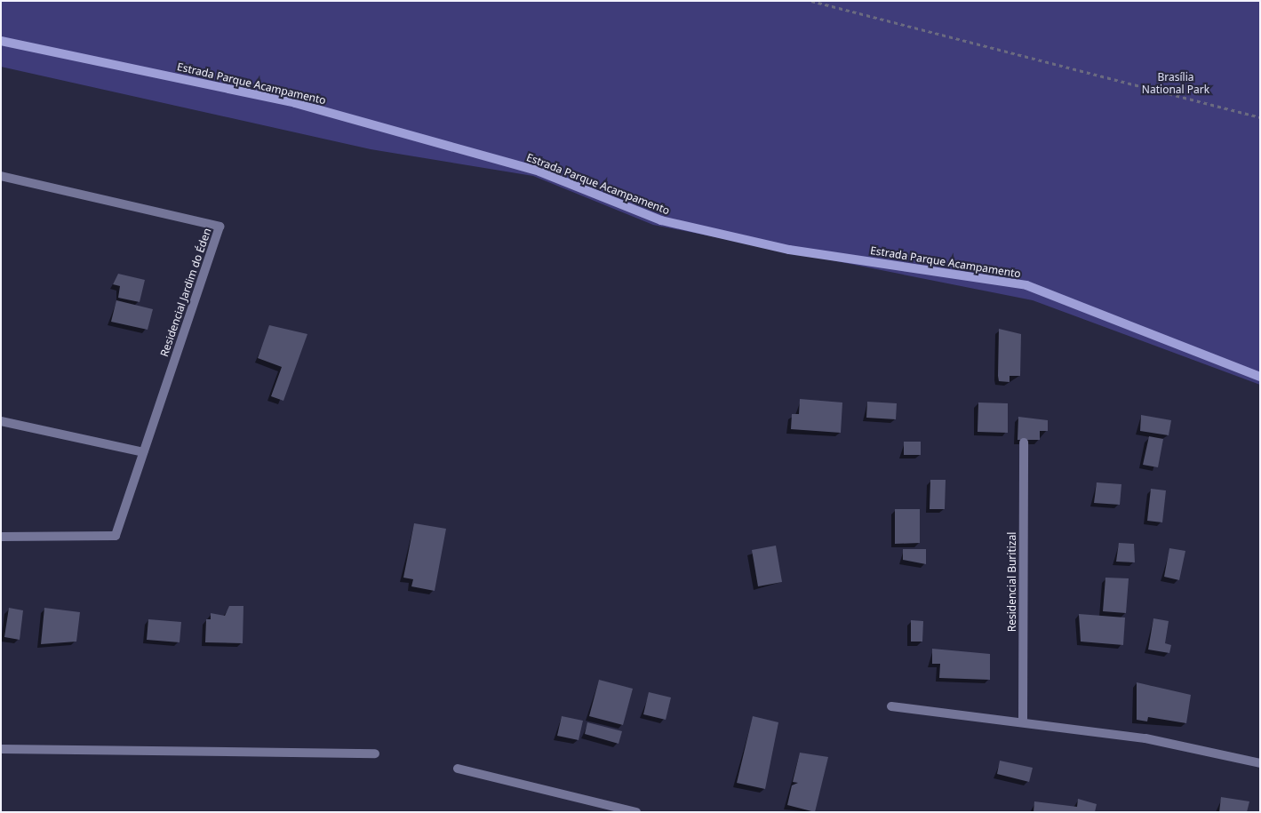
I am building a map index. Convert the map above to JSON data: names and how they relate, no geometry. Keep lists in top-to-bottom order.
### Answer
{
  "streets": {
    "street": ["Estrada Parque Acampamento", "Residencial Jardim do Éden", "Residencial Buritizal"]
  },
  "parks": ["Brasília National Park"]
}
